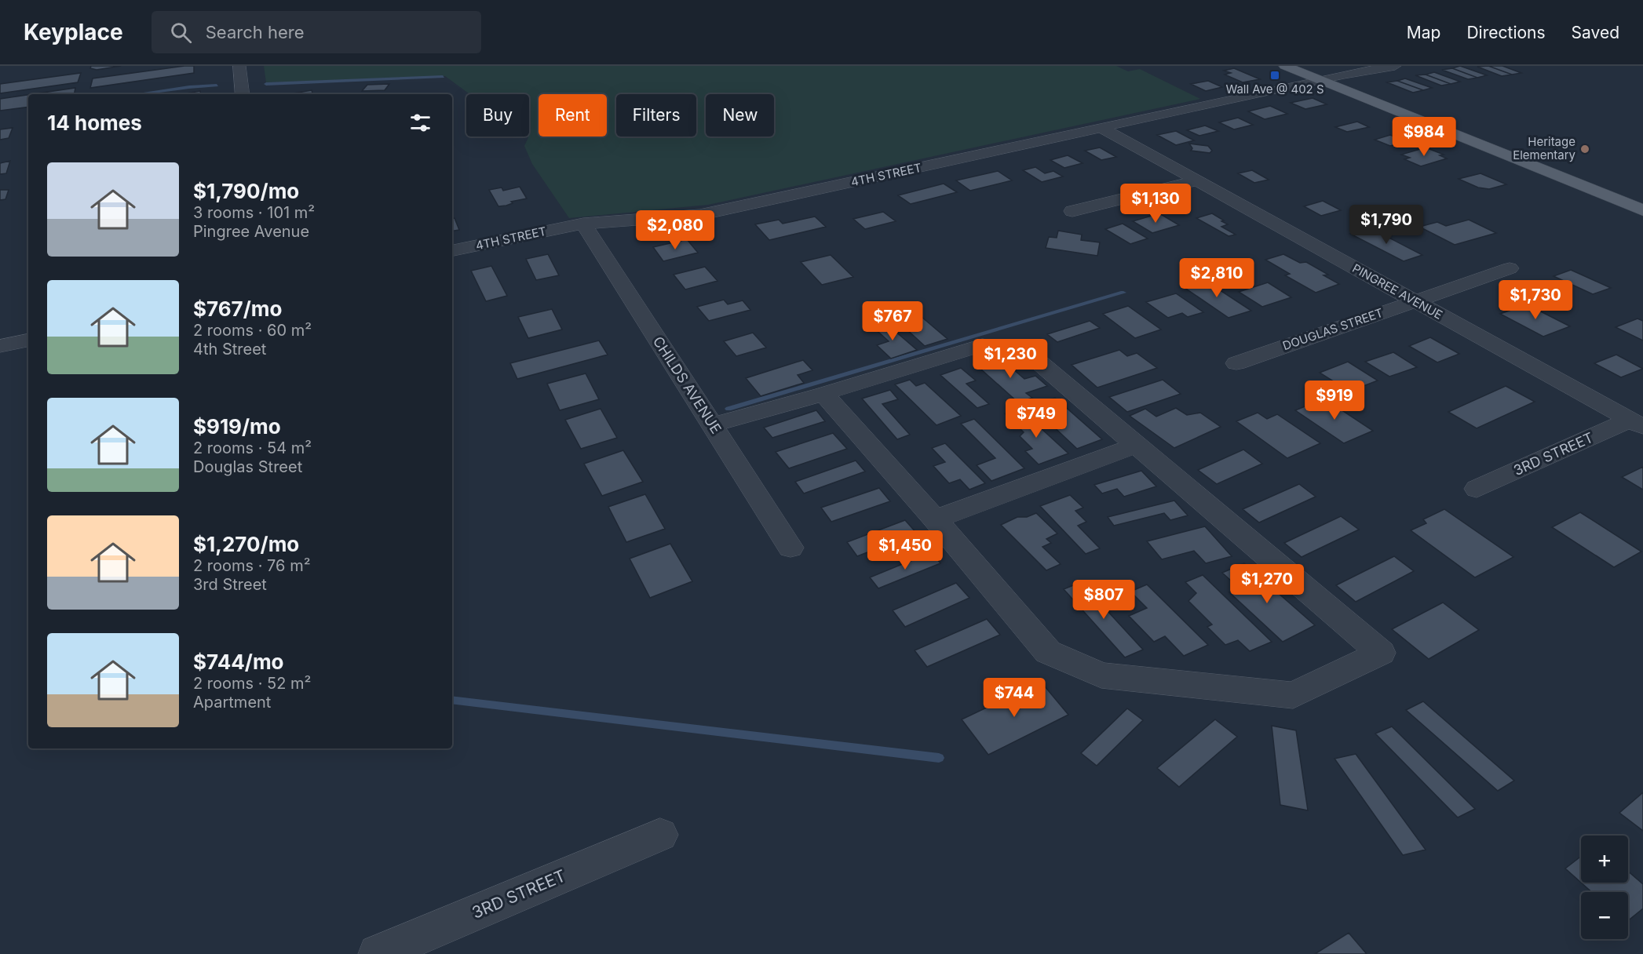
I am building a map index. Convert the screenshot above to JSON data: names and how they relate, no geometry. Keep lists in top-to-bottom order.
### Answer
{
  "streets": {
    "street": [
      "4TH STREET",
      "PINGREE AVENUE",
      "DOUGLAS STREET",
      "CHILDS AVENUE",
      "3RD STREET"
    ]
  },
  "crossings": [
    ["4TH STREET", "PINGREE AVENUE"],
    ["4TH STREET", "CHILDS AVENUE"],
    ["PINGREE AVENUE", "DOUGLAS STREET"],
    ["PINGREE AVENUE", "3RD STREET"]
  ],
  "places": {
    "transit": ["Wall Ave @ 402 S"],
    "other": ["Heritage Elementary"]
  },
  "page": {
    "header": "Keyplace",
    "search": "Search here",
    "nav": ["Map", "Directions", "Saved"],
    "chip": [
      "Buy",
      "Rent",
      "Filters",
      "New"
    ],
    "heading": "14 homes",
    "price": [
      "$984",
      "$1,130",
      "$1,790",
      "$2,080",
      "$2,810",
      "$1,730",
      "$767",
      "$1,230",
      "$919",
      "$749",
      "$1,450",
      "$1,270",
      "$807",
      "$744"
    ],
    "list": [
      {
        "name": "$1,790/mo",
        "note": "3 rooms · 101 m² · Pingree Avenue"
      },
      {
        "name": "$767/mo",
        "note": "2 rooms · 60 m² · 4th Street"
      },
      {
        "name": "$919/mo",
        "note": "2 rooms · 54 m² · Douglas Street"
      },
      {
        "name": "$1,270/mo",
        "note": "2 rooms · 76 m² · 3rd Street"
      },
      {
        "name": "$744/mo",
        "note": "2 rooms · 52 m² · Apartment"
      }
    ],
    "map_buttons": ["+", "−"]
  }
}
